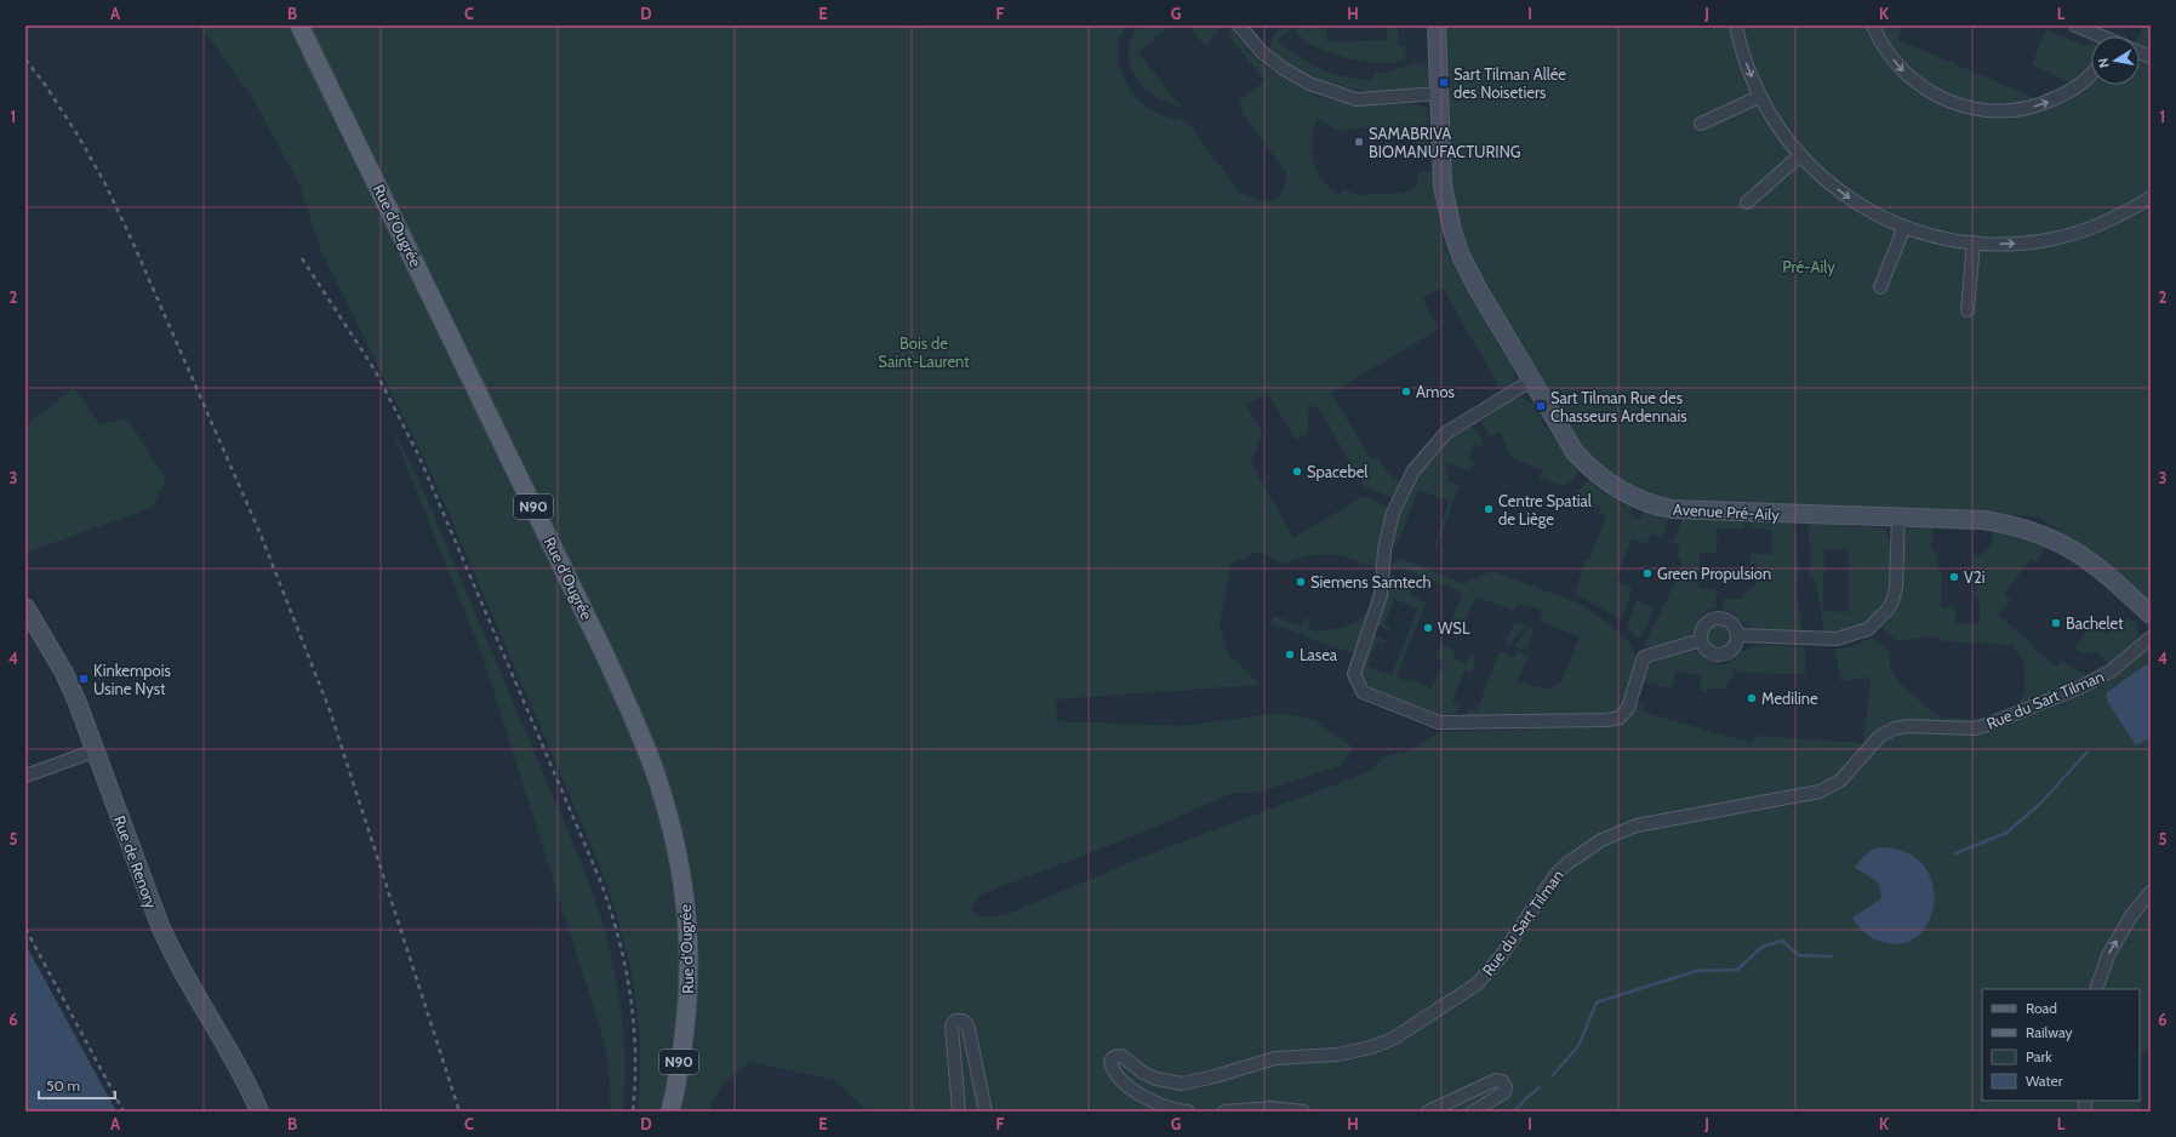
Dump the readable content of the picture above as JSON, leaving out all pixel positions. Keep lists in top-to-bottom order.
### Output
{
  "streets": {
    "main road": ["Rue d'Ougrée", "N90"],
    "street": ["Avenue Pré-Aily", "Rue du Sart Tilman", "Rue de Renory"]
  },
  "parks": ["Pré-Aily", "Bois de Saint-Laurent"],
  "places": {
    "transit": ["Sart Tilman Allée des Noisetiers", "Sart Tilman Rue des Chasseurs Ardennais", "Kinkempois Usine Nyst"],
    "other": [
      "SAMABRIVA BIOMANUFACTURING",
      "Amos",
      "Spacebel",
      "Centre Spatial de Liège",
      "Green Propulsion",
      "V2i",
      "Siemens Samtech",
      "Bachelet",
      "WSL",
      "Lasea",
      "Mediline"
    ]
  },
  "legend": [
    "Road",
    "Railway",
    "Park",
    "Water"
  ],
  "scale_bar": "50 m",
  "north": "left",
  "grid": {
    "columns": [
      "A",
      "B",
      "C",
      "D",
      "E",
      "F",
      "G",
      "H",
      "I",
      "J",
      "K",
      "L"
    ],
    "rows": [
      "1",
      "2",
      "3",
      "4",
      "5",
      "6"
    ]
  }
}
